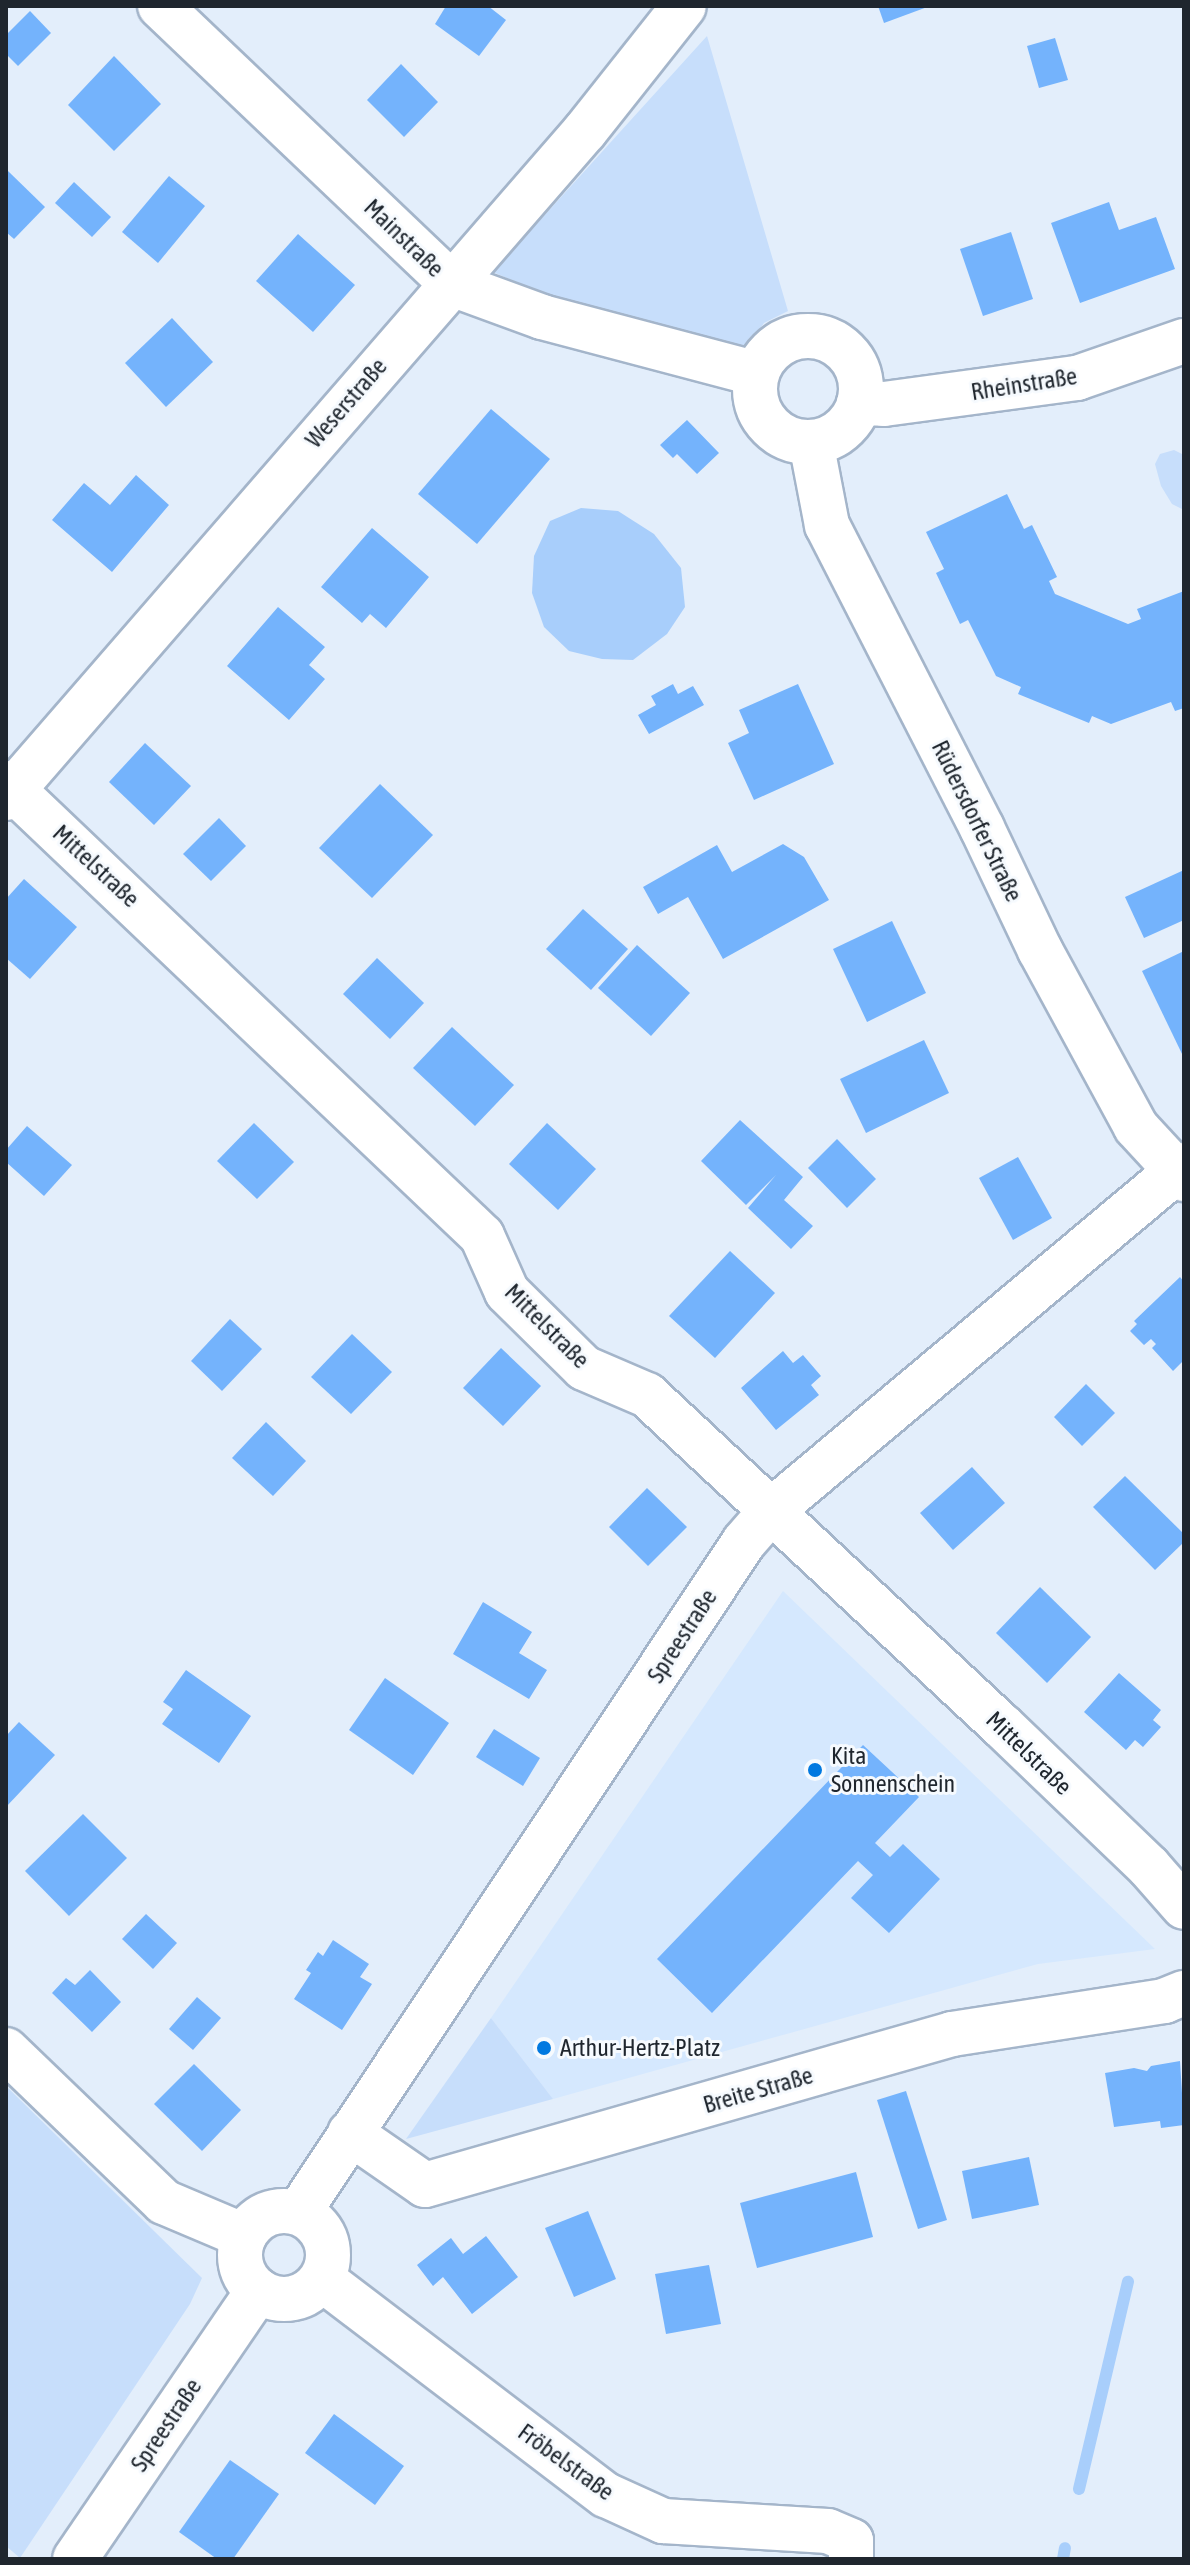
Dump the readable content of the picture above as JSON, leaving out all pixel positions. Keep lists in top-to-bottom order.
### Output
{
  "streets": {
    "street": [
      "Mainstraße",
      "Rheinstraße",
      "Weserstraße",
      "Rüdersdorfer Straße",
      "Mittelstraße",
      "Spreestraße",
      "Breite Straße",
      "Fröbelstraße"
    ]
  },
  "crossings": [
    ["Mainstraße", "Rheinstraße"],
    ["Mainstraße", "Weserstraße"],
    ["Mainstraße", "Rüdersdorfer Straße"],
    ["Rheinstraße", "Rüdersdorfer Straße"],
    ["Weserstraße", "Mittelstraße"],
    ["Rüdersdorfer Straße", "Spreestraße"],
    ["Mittelstraße", "Spreestraße"],
    ["Spreestraße", "Breite Straße"],
    ["Spreestraße", "Fröbelstraße"]
  ],
  "places": ["Kita Sonnenschein", "Arthur-Hertz-Platz"]
}
